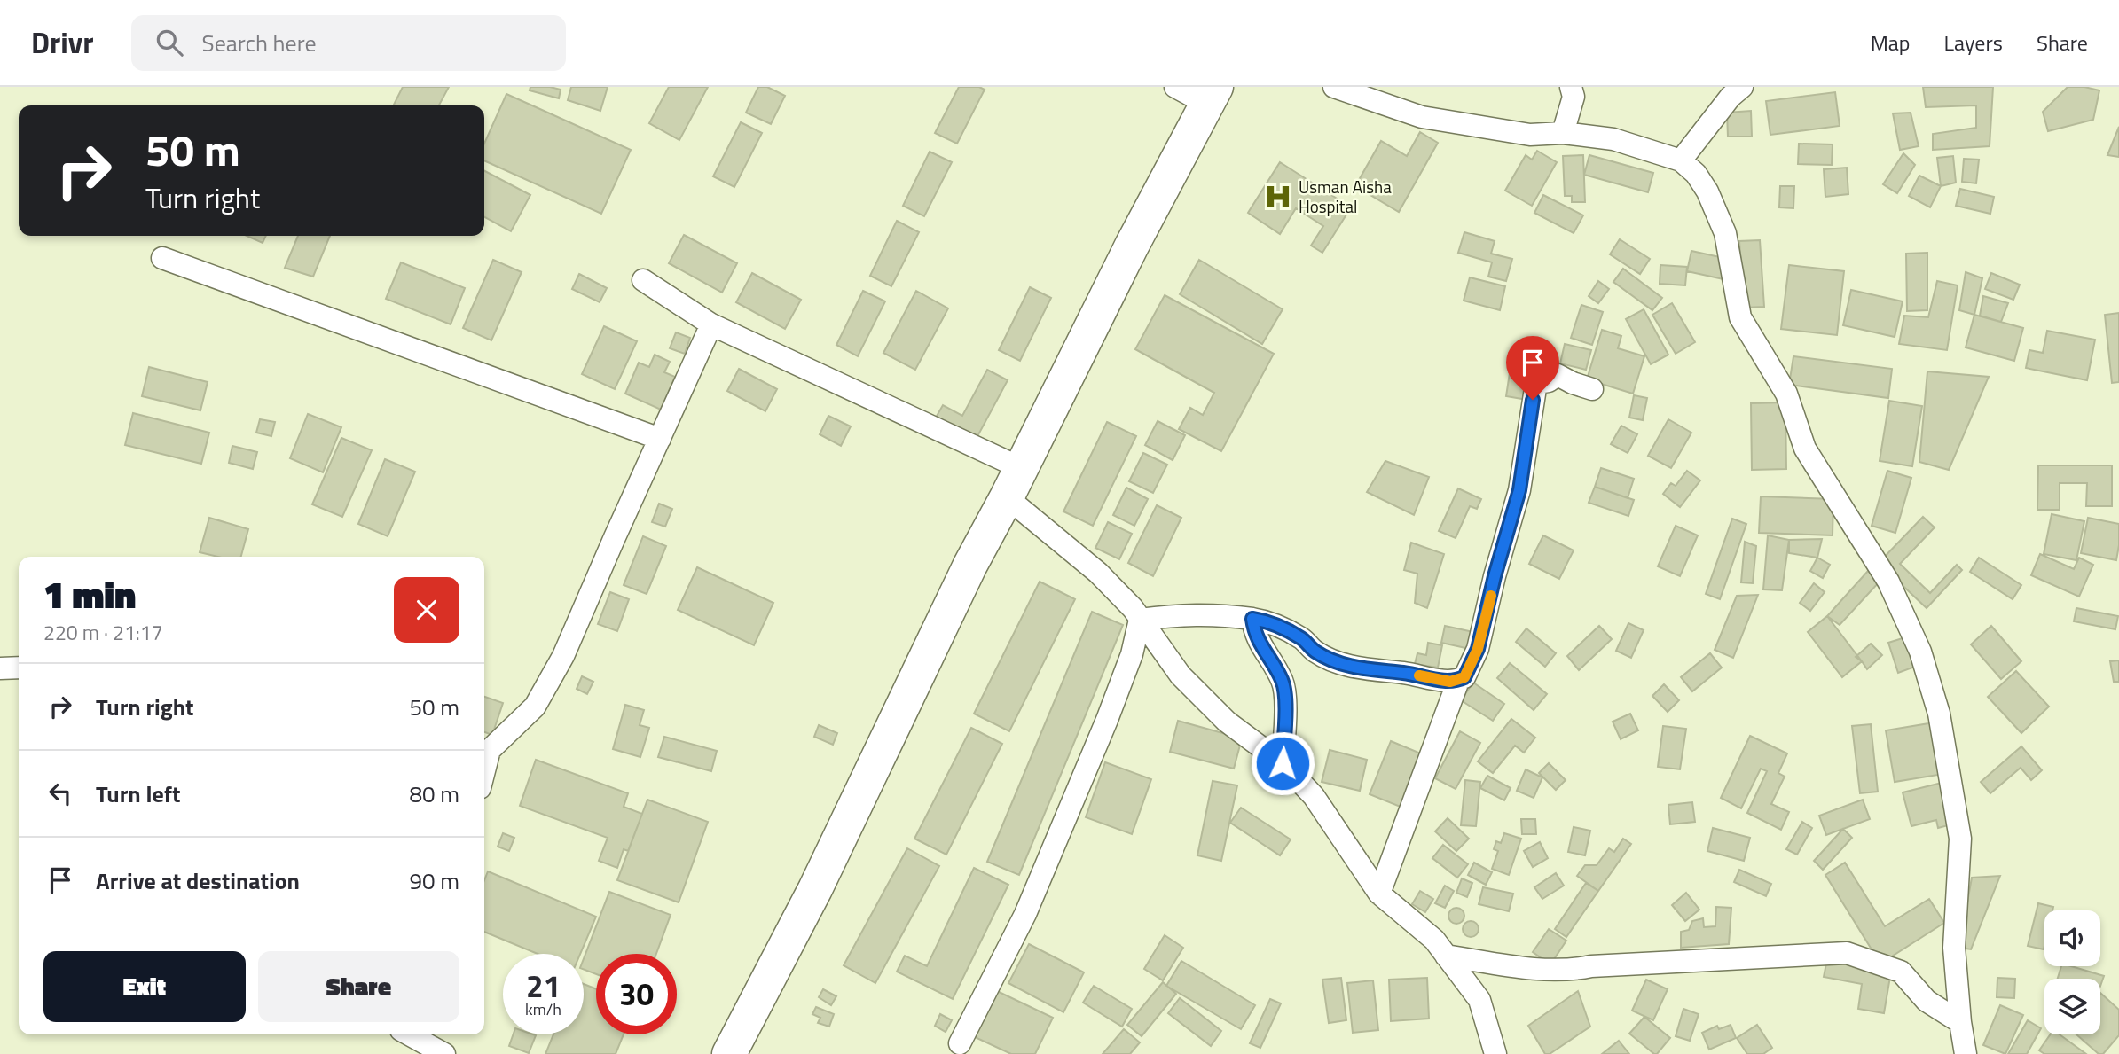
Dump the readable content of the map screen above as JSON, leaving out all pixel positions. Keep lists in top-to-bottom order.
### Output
{
  "places": {
    "hospital": ["Usman Aisha Hospital"]
  },
  "page": {
    "header": "Drivr",
    "search": "Search here",
    "nav": ["Map", "Layers", "Share"],
    "turn": ["50 m", "Turn right"],
    "heading": ["1 min", "220 m · 21:17"],
    "list": [
      {
        "name": "Turn right",
        "value": "50 m"
      },
      {
        "name": "Turn left",
        "value": "80 m"
      },
      {
        "name": "Arrive at destination",
        "value": "90 m"
      }
    ],
    "buttons": ["Exit", "Share"],
    "speed": "21 km/h",
    "limit": "30"
  }
}
